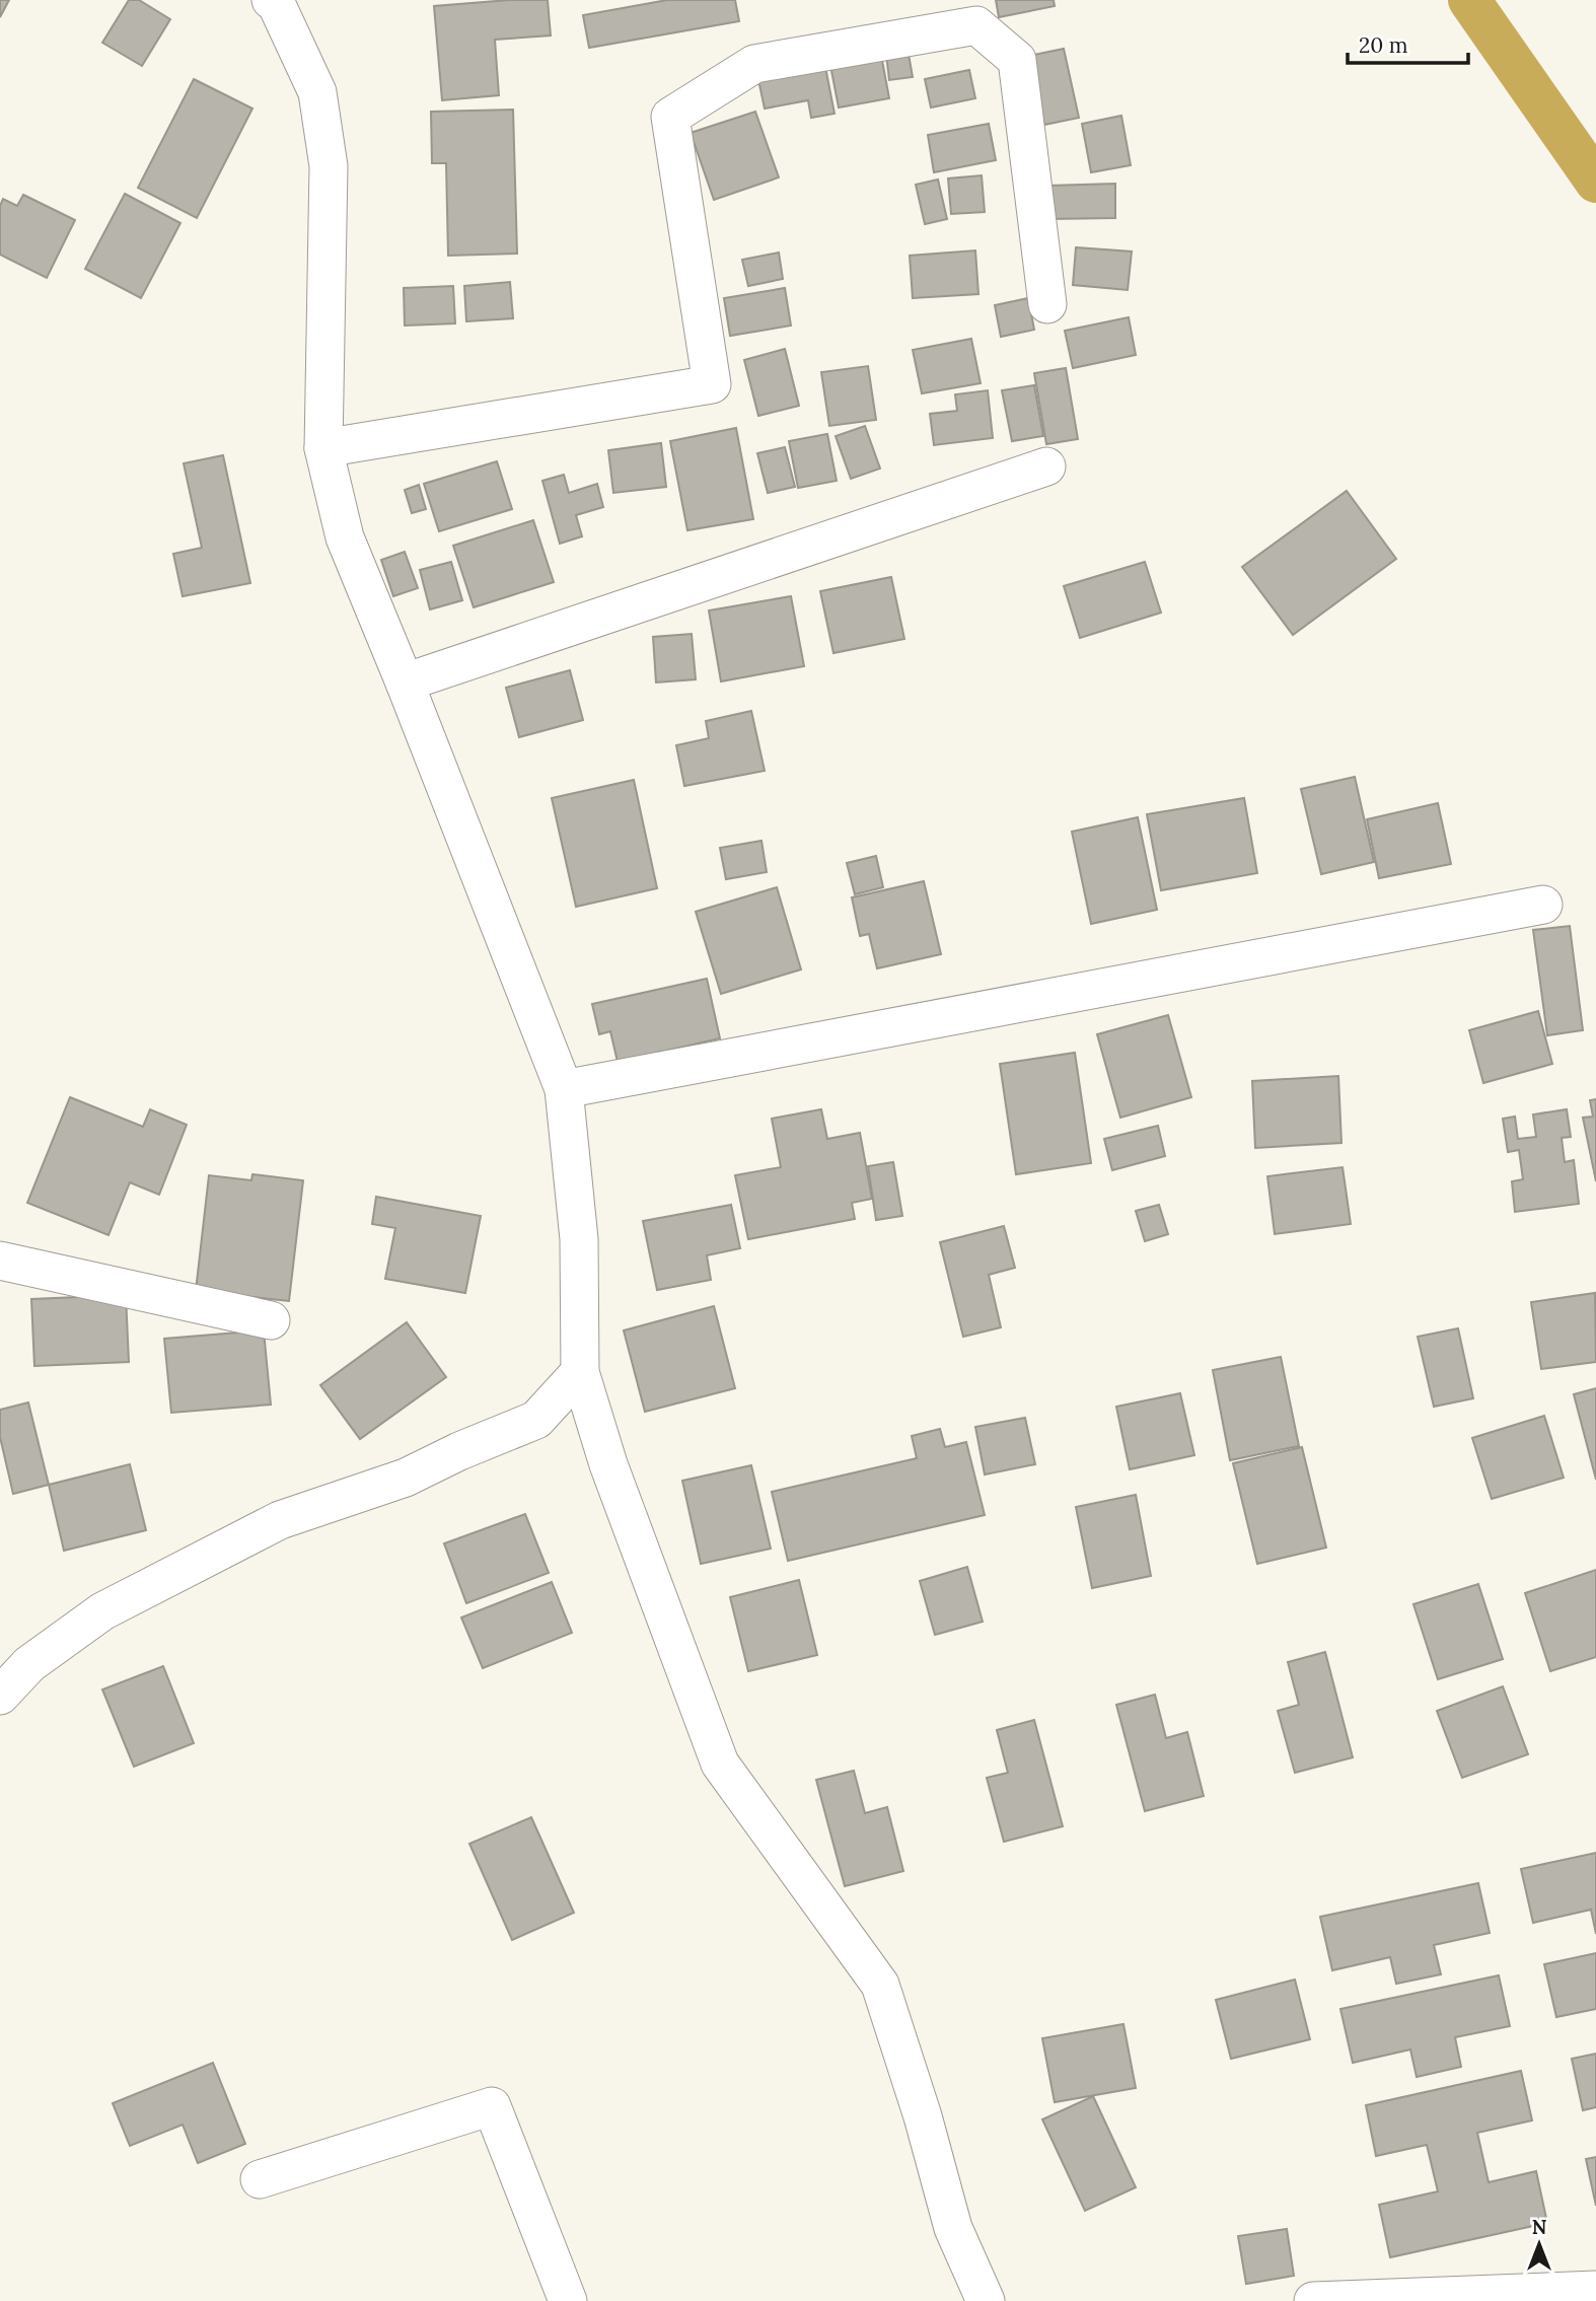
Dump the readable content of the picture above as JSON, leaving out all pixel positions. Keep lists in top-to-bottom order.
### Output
{
  "scale_bar": "20 m",
  "north": "top"
}
